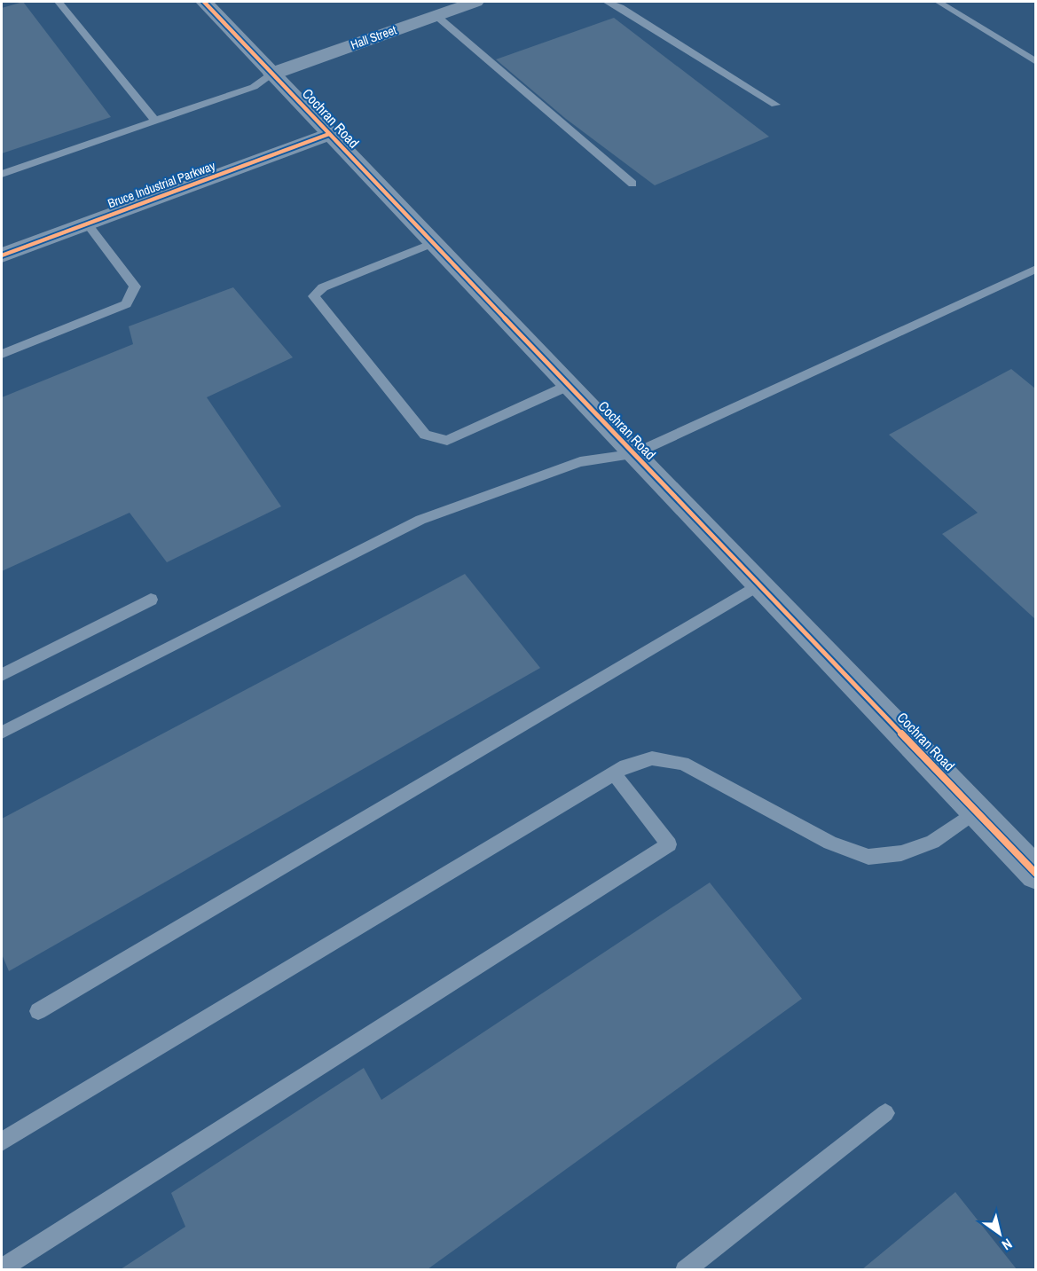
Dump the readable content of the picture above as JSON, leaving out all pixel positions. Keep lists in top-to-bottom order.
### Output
{
  "streets": {
    "street": ["Hall Street", "Cochran Road", "Bruce Industrial Parkway"]
  },
  "crossings": [
    ["Hall Street", "Cochran Road"],
    ["Cochran Road", "Bruce Industrial Parkway"]
  ],
  "north": "bottom right"
}
